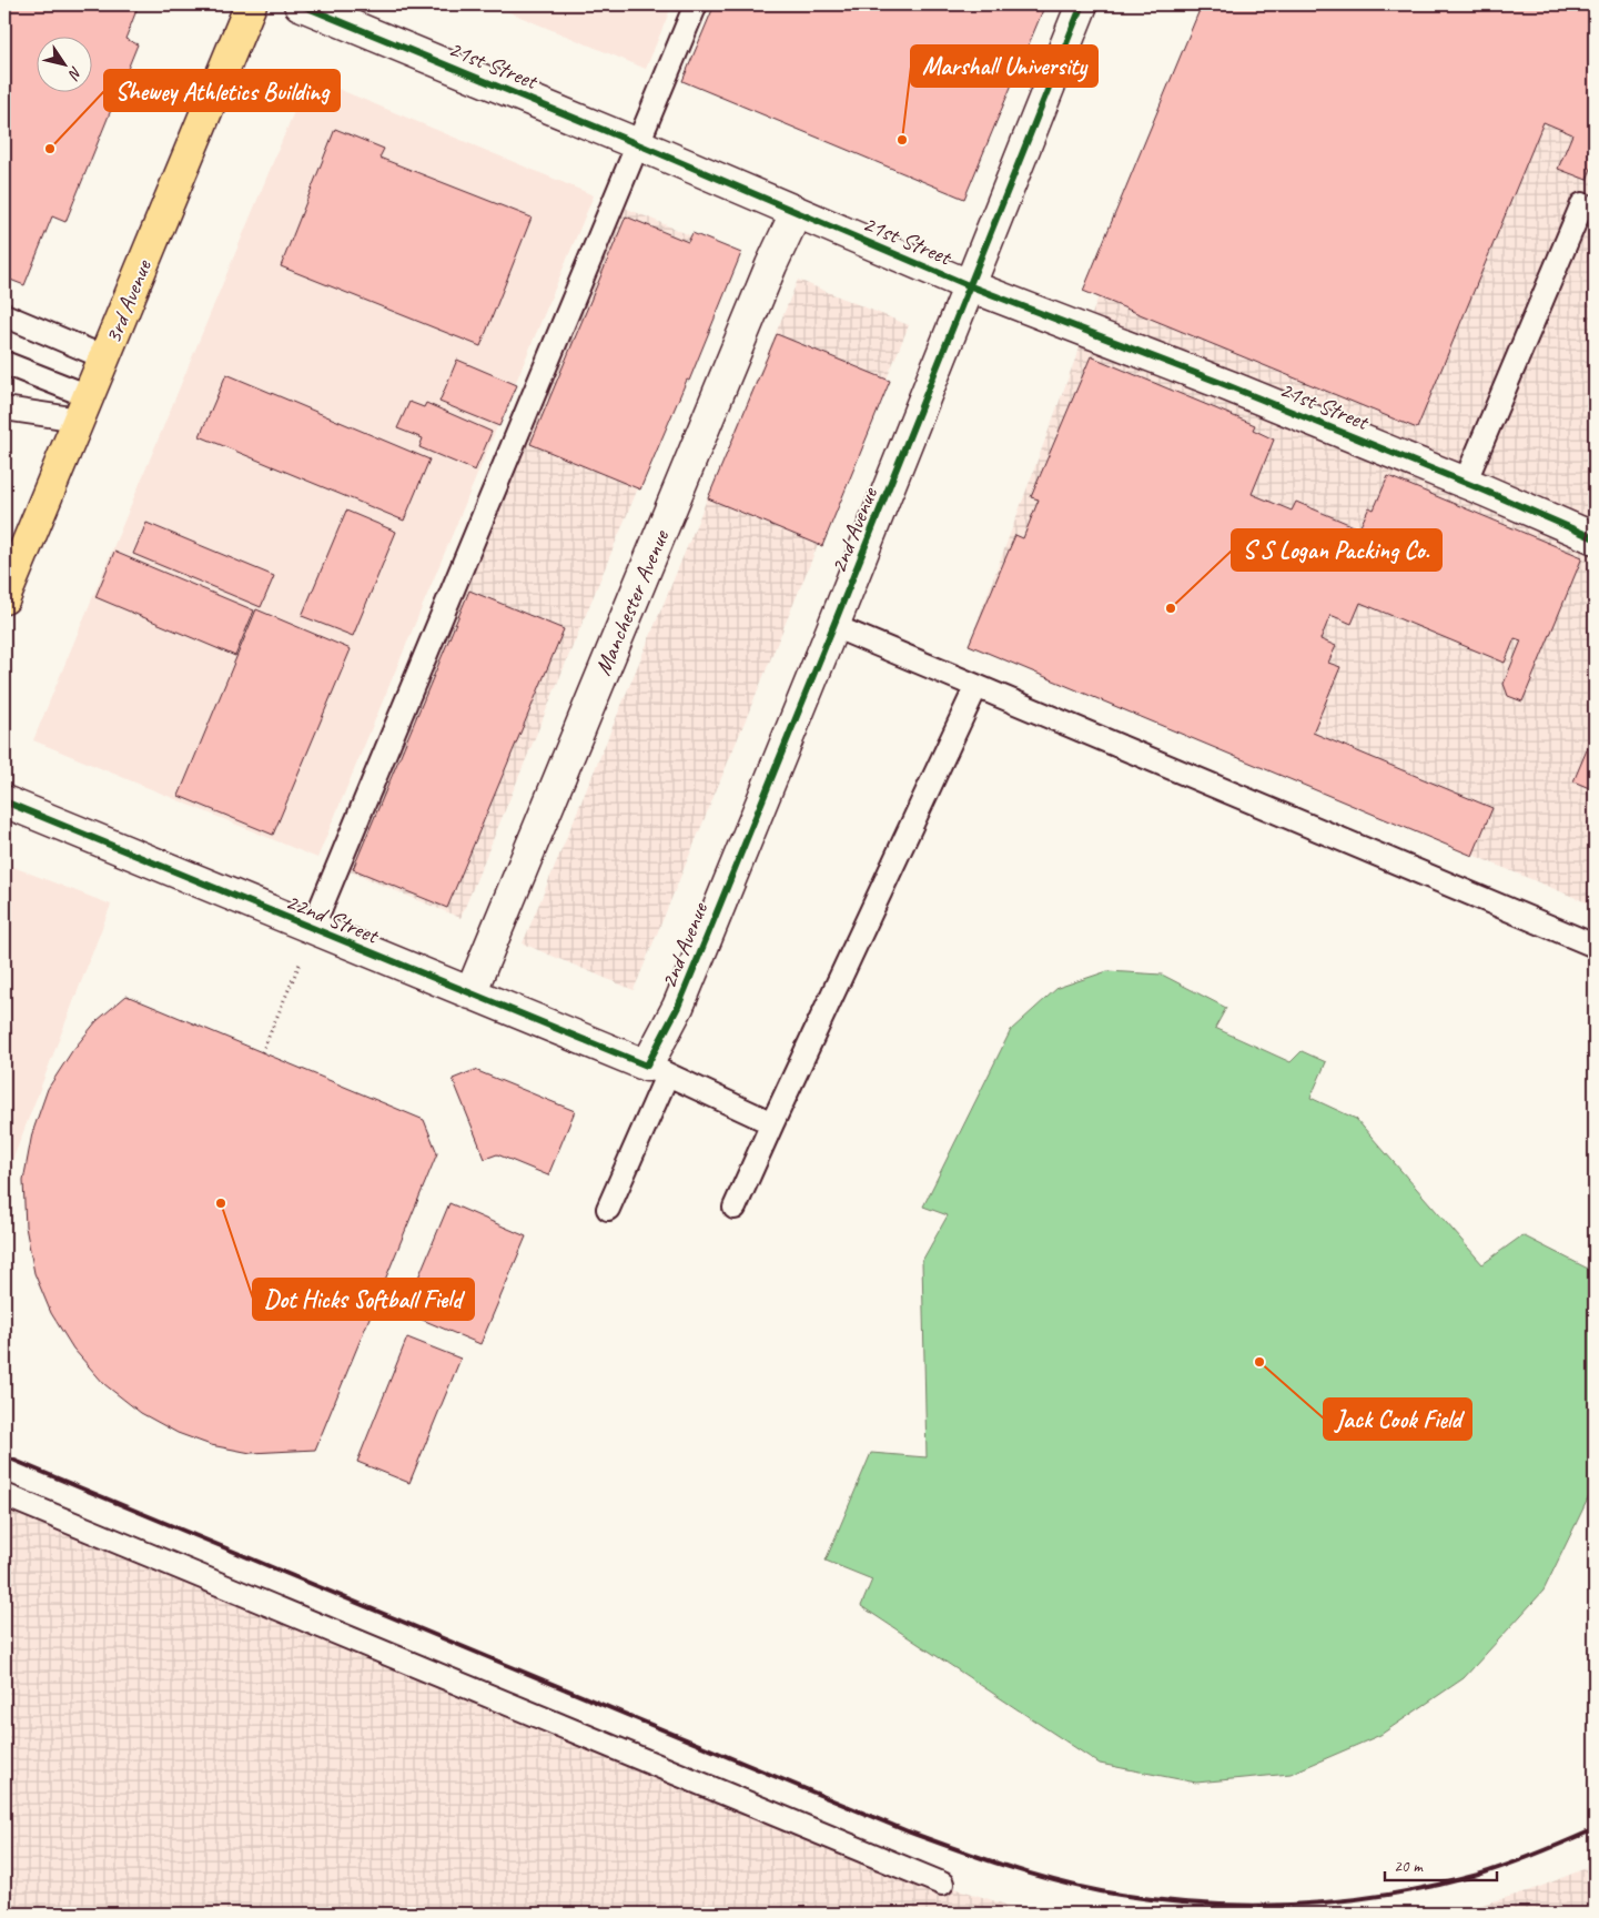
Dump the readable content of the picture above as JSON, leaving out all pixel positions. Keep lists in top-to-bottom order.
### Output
{
  "streets": {
    "main road": ["3rd Avenue"],
    "street": [
      "21st Street",
      "2nd Avenue",
      "Manchester Avenue",
      "22nd Street"
    ]
  },
  "crossings": [
    ["21st Street", "2nd Avenue"],
    ["21st Street", "Manchester Avenue"],
    ["2nd Avenue", "22nd Street"],
    ["Manchester Avenue", "22nd Street"]
  ],
  "places": [
    "Marshall University",
    "Shewey Athletics Building",
    "S S Logan Packing Co.",
    "Dot Hicks Softball Field",
    "Jack Cook Field"
  ],
  "scale_bar": "20 m",
  "north": "bottom right"
}
